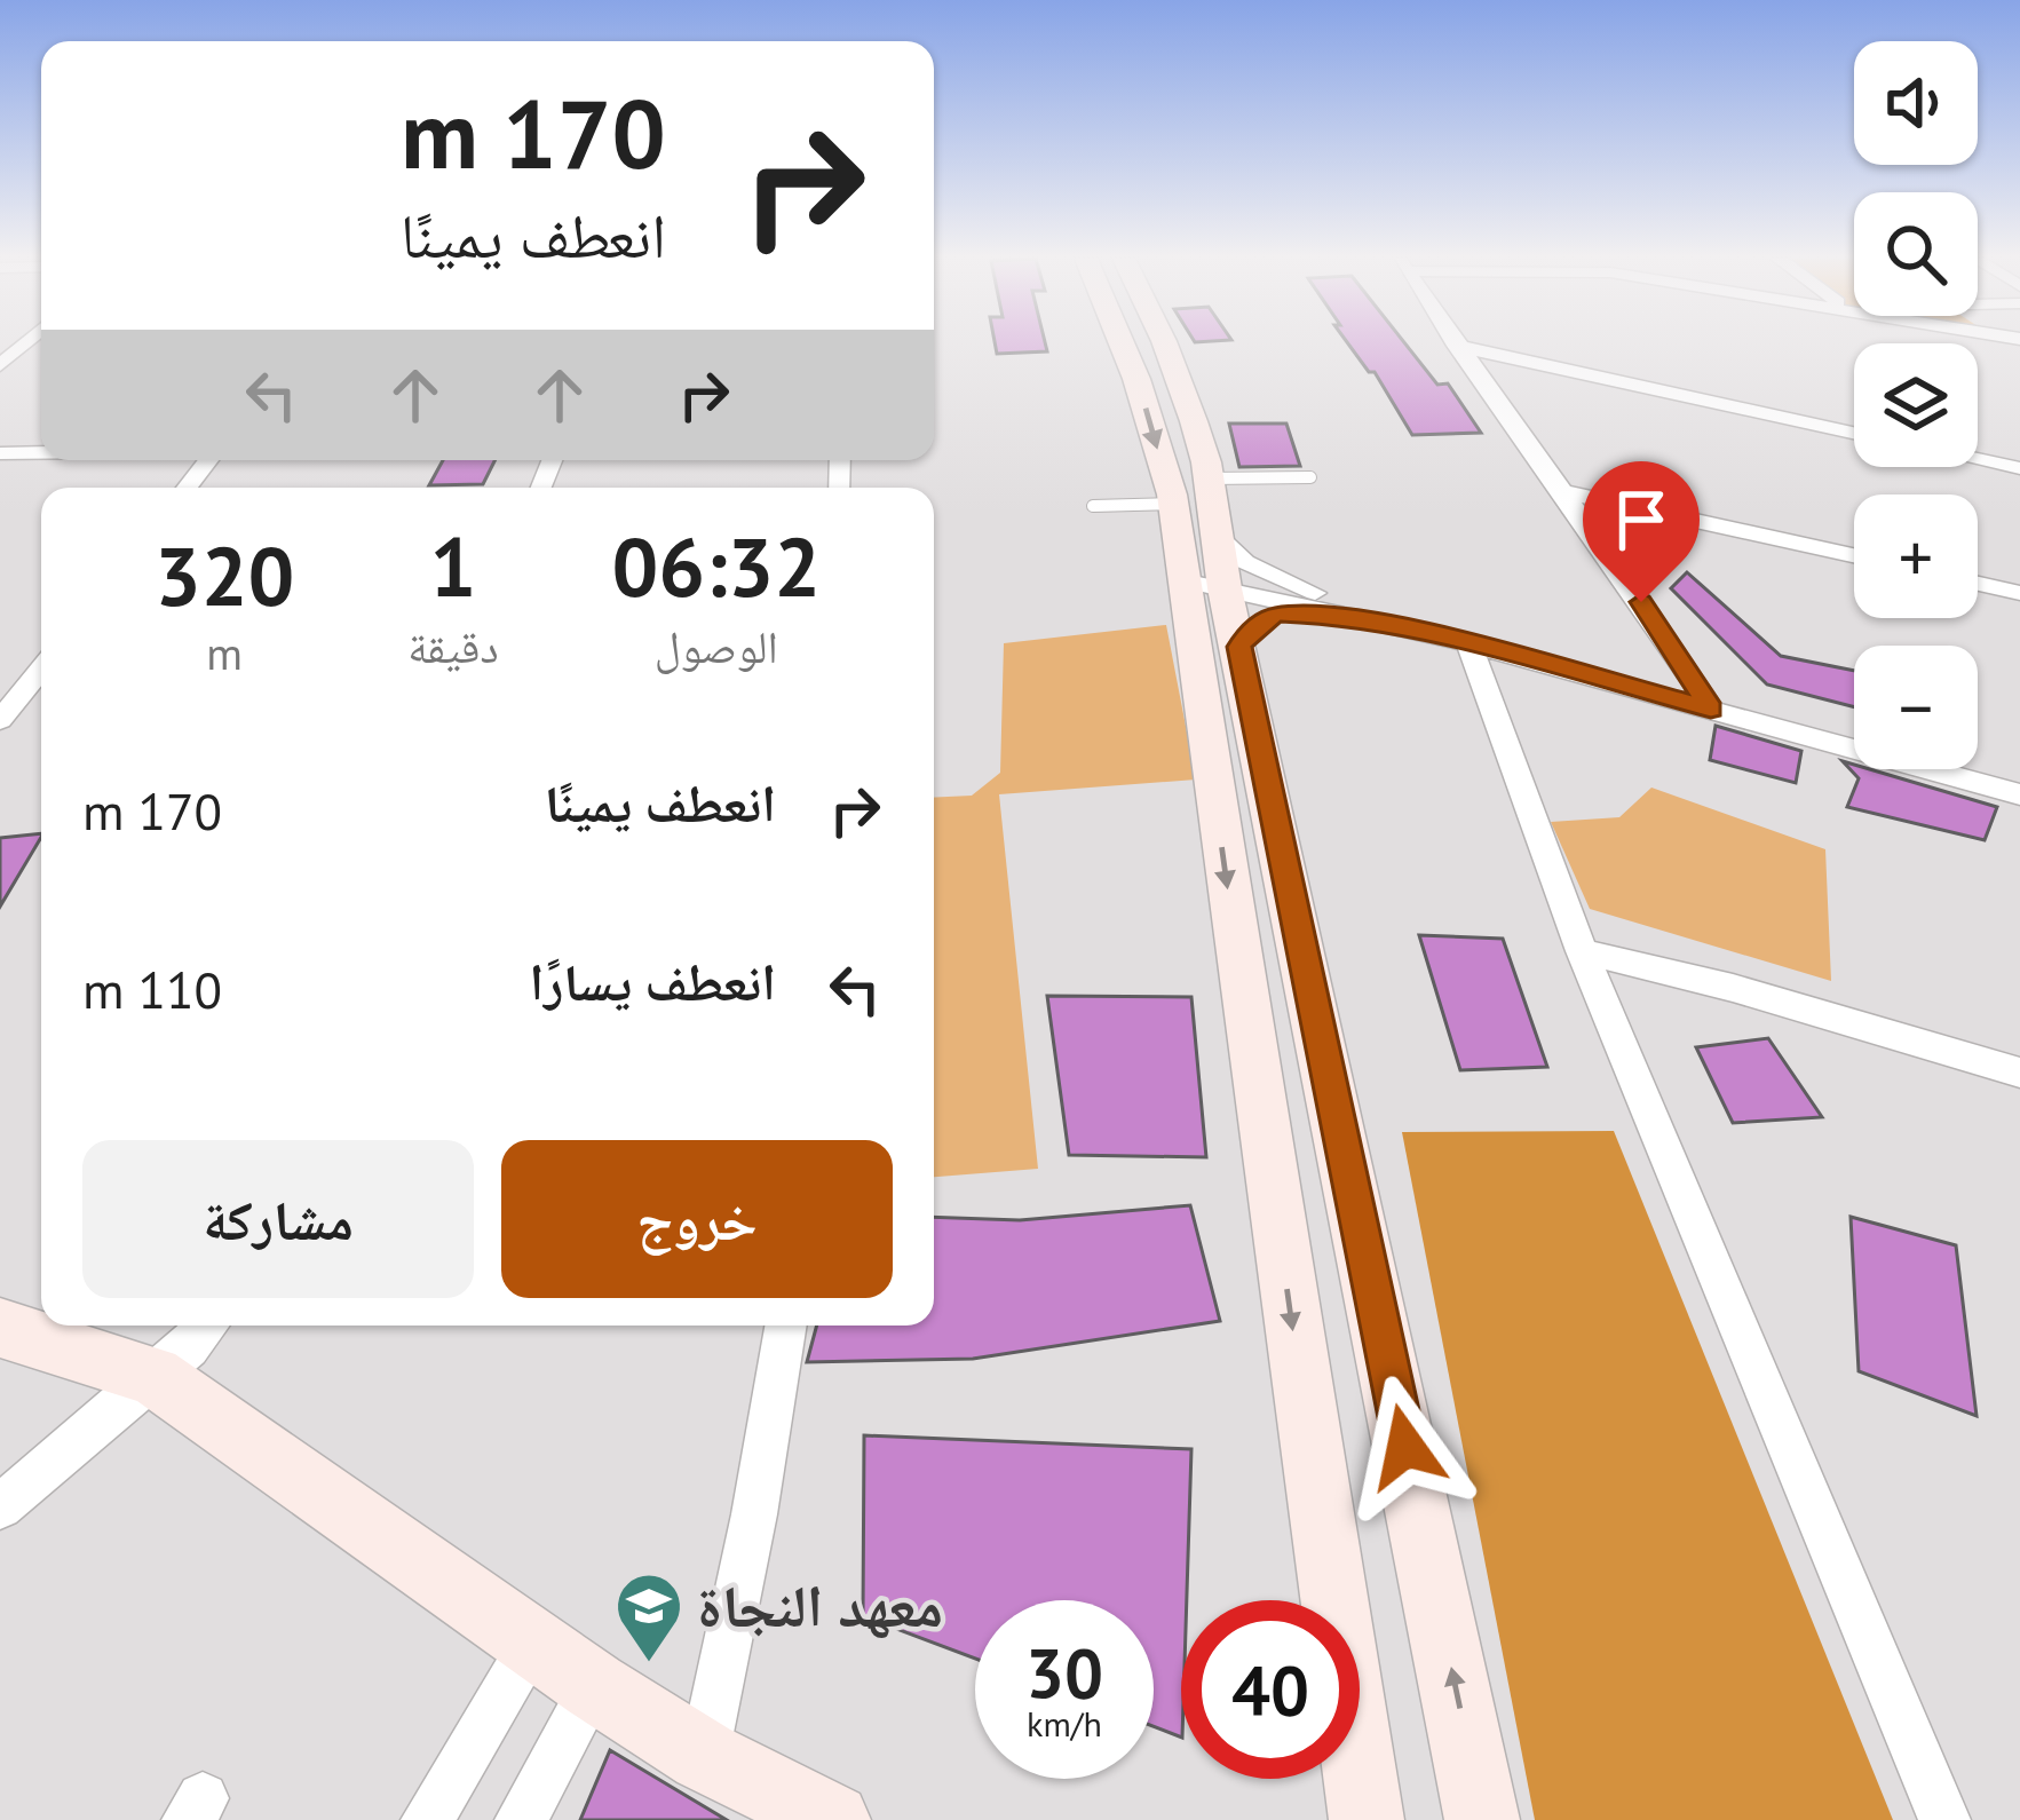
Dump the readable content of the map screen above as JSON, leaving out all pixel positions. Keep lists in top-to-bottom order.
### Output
{
  "places": {
    "school or university": ["معهد النجاة"]
  },
  "page": {
    "map_buttons": ["+", "−"],
    "turn": ["170 m", "انعطف يمينًا"],
    "eta": [
      "06:32",
      "الوصول",
      "1",
      "دقيقة",
      "320",
      "m"
    ],
    "list": [
      {
        "name": "انعطف يمينًا",
        "value": "170 m"
      },
      {
        "name": "انعطف يسارًا",
        "value": "110 m"
      }
    ],
    "buttons": ["خروج", "مشاركة"],
    "speed": "30 km/h",
    "limit": "40"
  }
}
